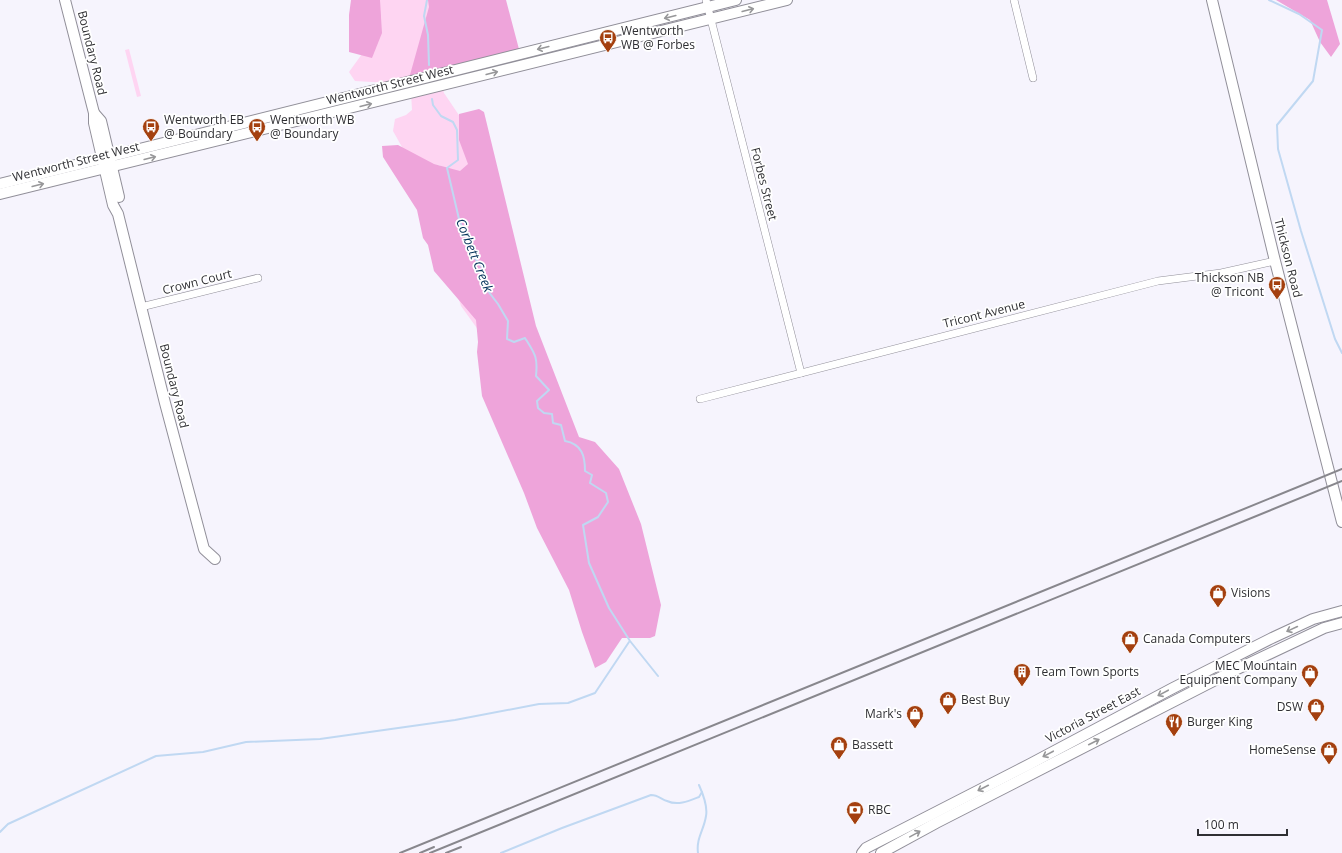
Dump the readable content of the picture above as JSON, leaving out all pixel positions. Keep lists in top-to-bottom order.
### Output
{
  "streets": {
    "main road": [
      "Boundary Road",
      "Wentworth Street West",
      "Thickson Road",
      "Victoria Street East"
    ],
    "street": ["Forbes Street", "Crown Court", "Tricont Avenue"]
  },
  "crossings": [
    ["Boundary Road", "Wentworth Street West"],
    ["Boundary Road", "Crown Court"],
    ["Wentworth Street West", "Forbes Street"],
    ["Forbes Street", "Tricont Avenue"],
    ["Thickson Road", "Tricont Avenue"]
  ],
  "water": ["Corbett Creek"],
  "places": {
    "bus stop": [
      "Wentworth WB @ Forbes",
      "Wentworth EB @ Boundary",
      "Wentworth WB @ Boundary",
      "Thickson NB @ Tricont"
    ],
    "shop": [
      "Visions",
      "Canada Computers",
      "MEC Mountain Equipment Company",
      "Best Buy",
      "DSW",
      "Mark's",
      "Bassett",
      "HomeSense"
    ],
    "building": ["Team Town Sports"],
    "restaurant": ["Burger King"],
    "bank": ["RBC"]
  },
  "scale_bar": "100 m"
}
